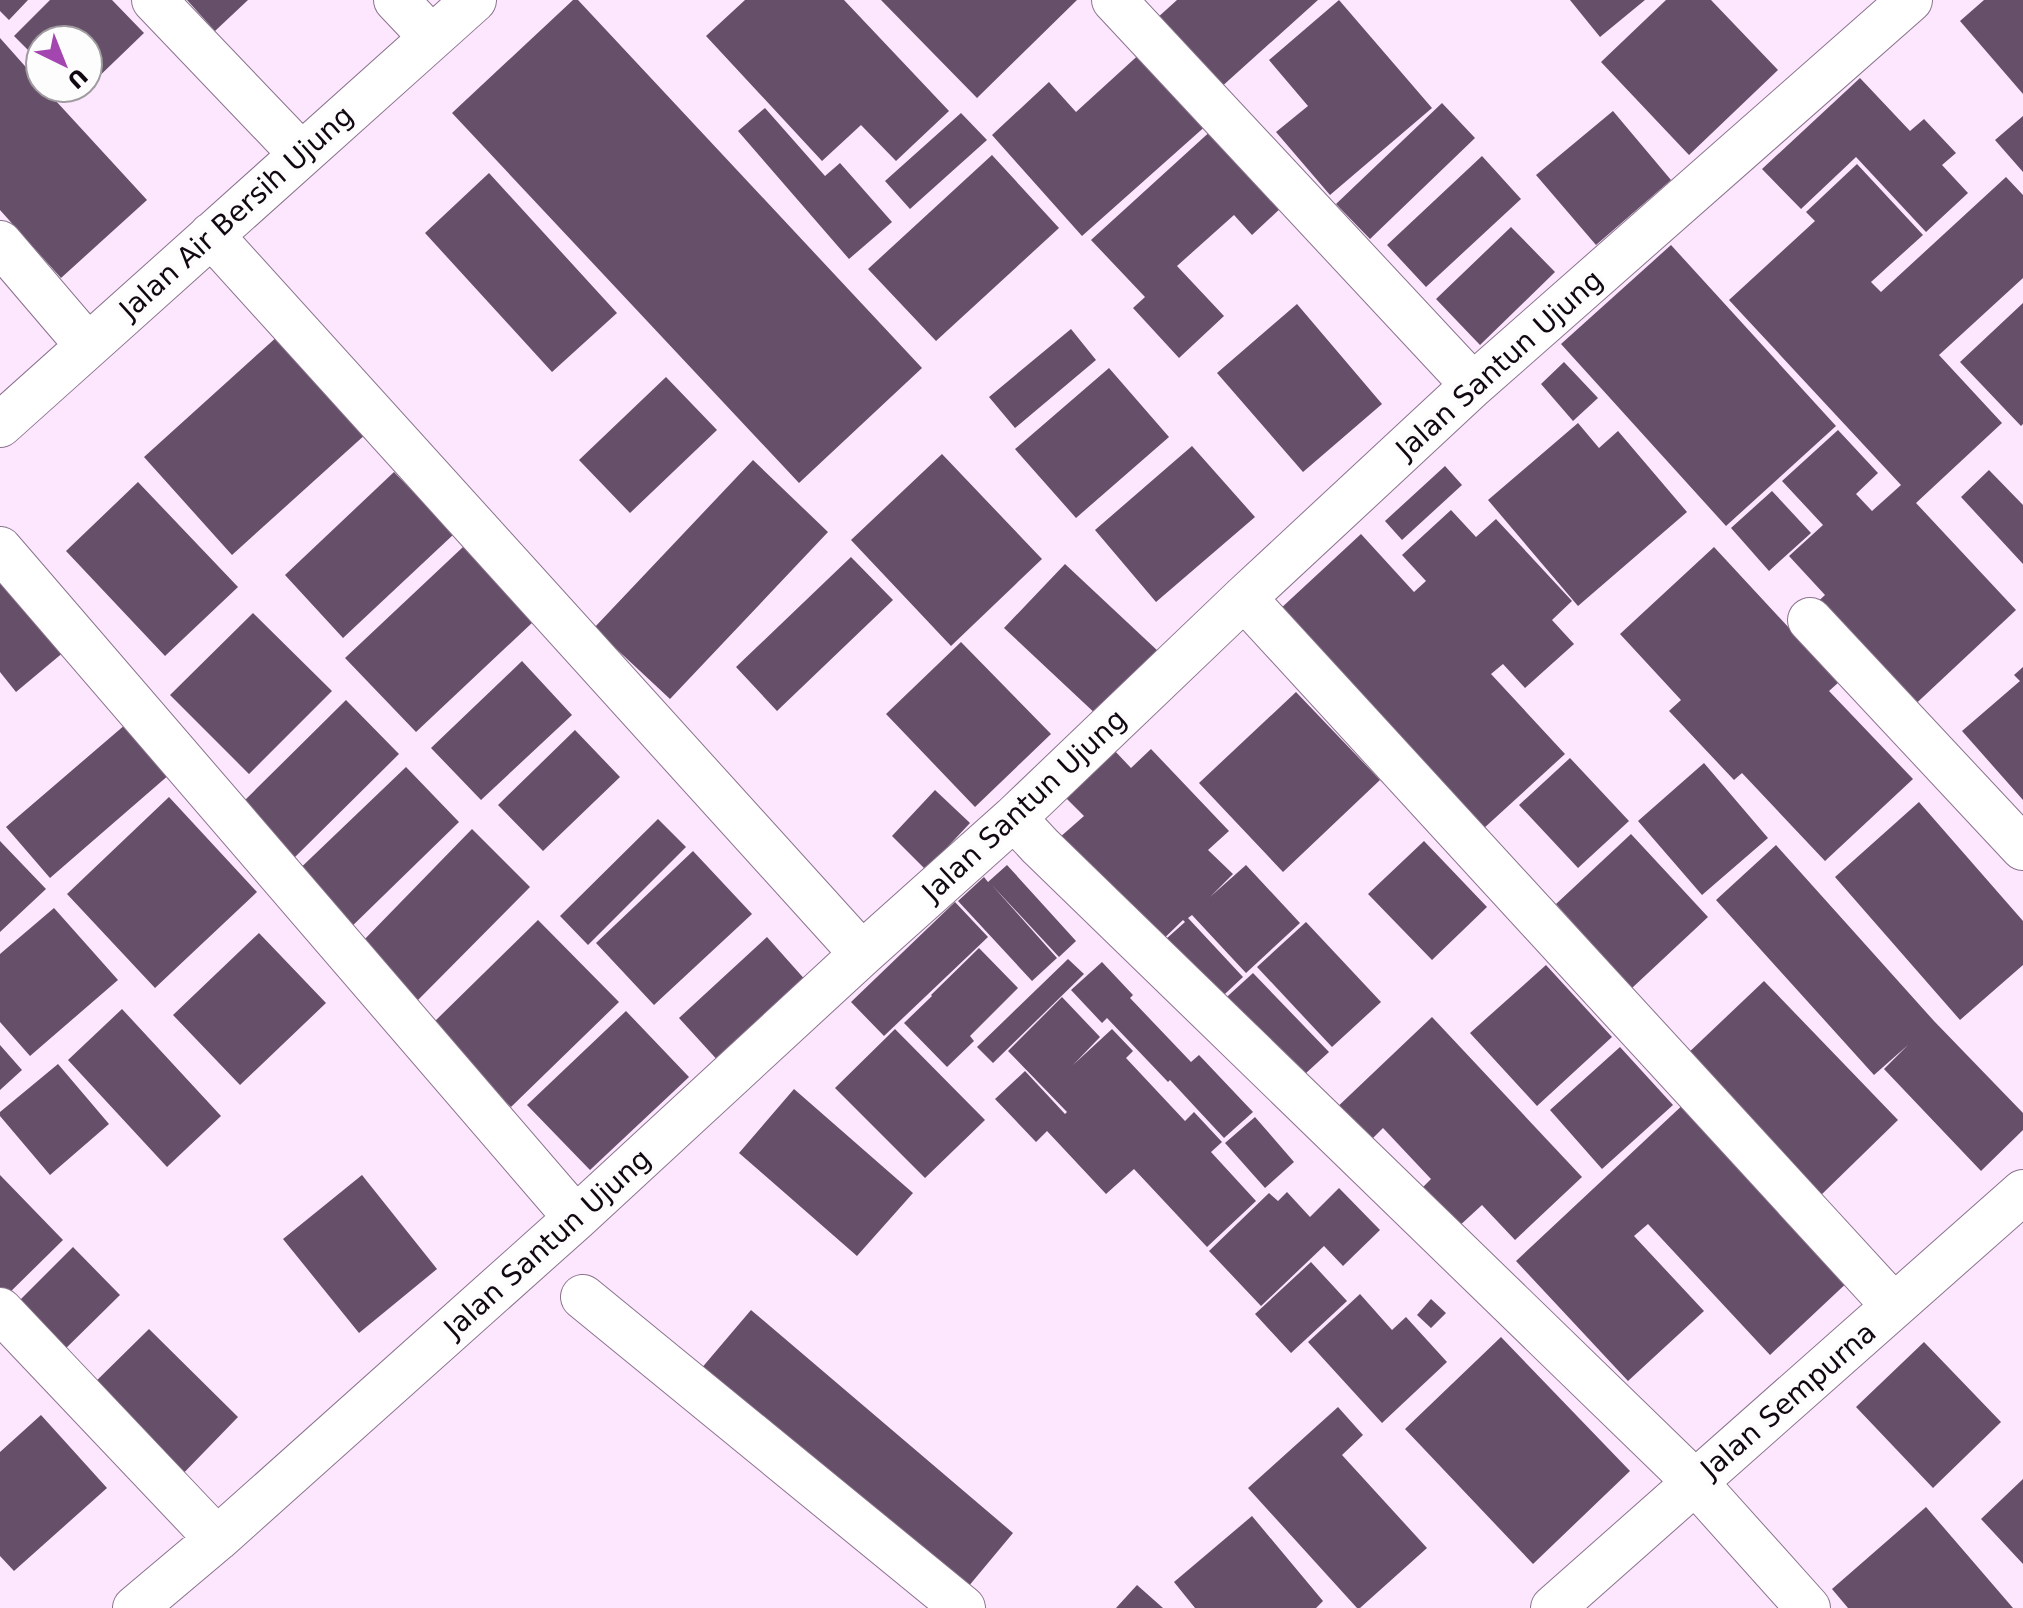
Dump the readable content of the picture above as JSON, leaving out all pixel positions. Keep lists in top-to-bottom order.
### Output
{
  "streets": {
    "street": ["Jalan Air Bersih Ujung", "Jalan Santun Ujung", "Jalan Sempurna"]
  },
  "north": "bottom right"
}
